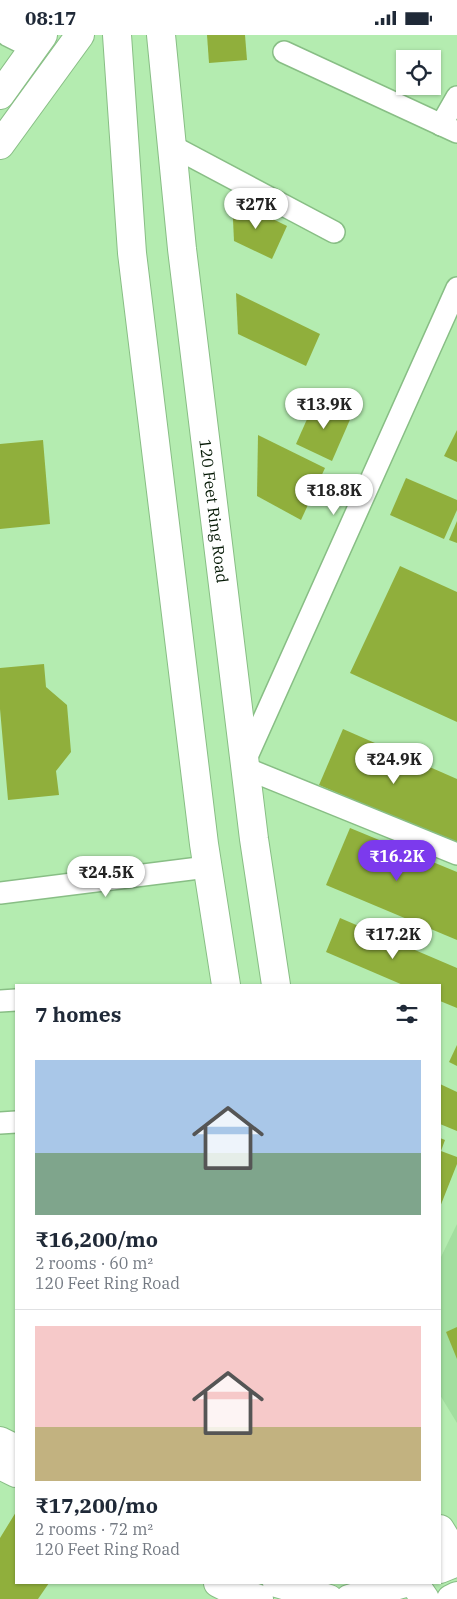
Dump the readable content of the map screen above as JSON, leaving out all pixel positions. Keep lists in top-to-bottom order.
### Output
{
  "streets": {
    "main road": ["120 Feet Ring Road"]
  },
  "page": {
    "status": "08:17",
    "price": [
      "₹27K",
      "₹13.9K",
      "₹18.8K",
      "₹24.9K",
      "₹16.2K",
      "₹24.5K",
      "₹17.2K"
    ],
    "heading": "7 homes",
    "list": [
      {
        "name": "₹16,200/mo",
        "note": "2 rooms · 60 m² · 120 Feet Ring Road"
      },
      {
        "name": "₹17,200/mo",
        "note": "2 rooms · 72 m² · 120 Feet Ring Road"
      }
    ]
  }
}
